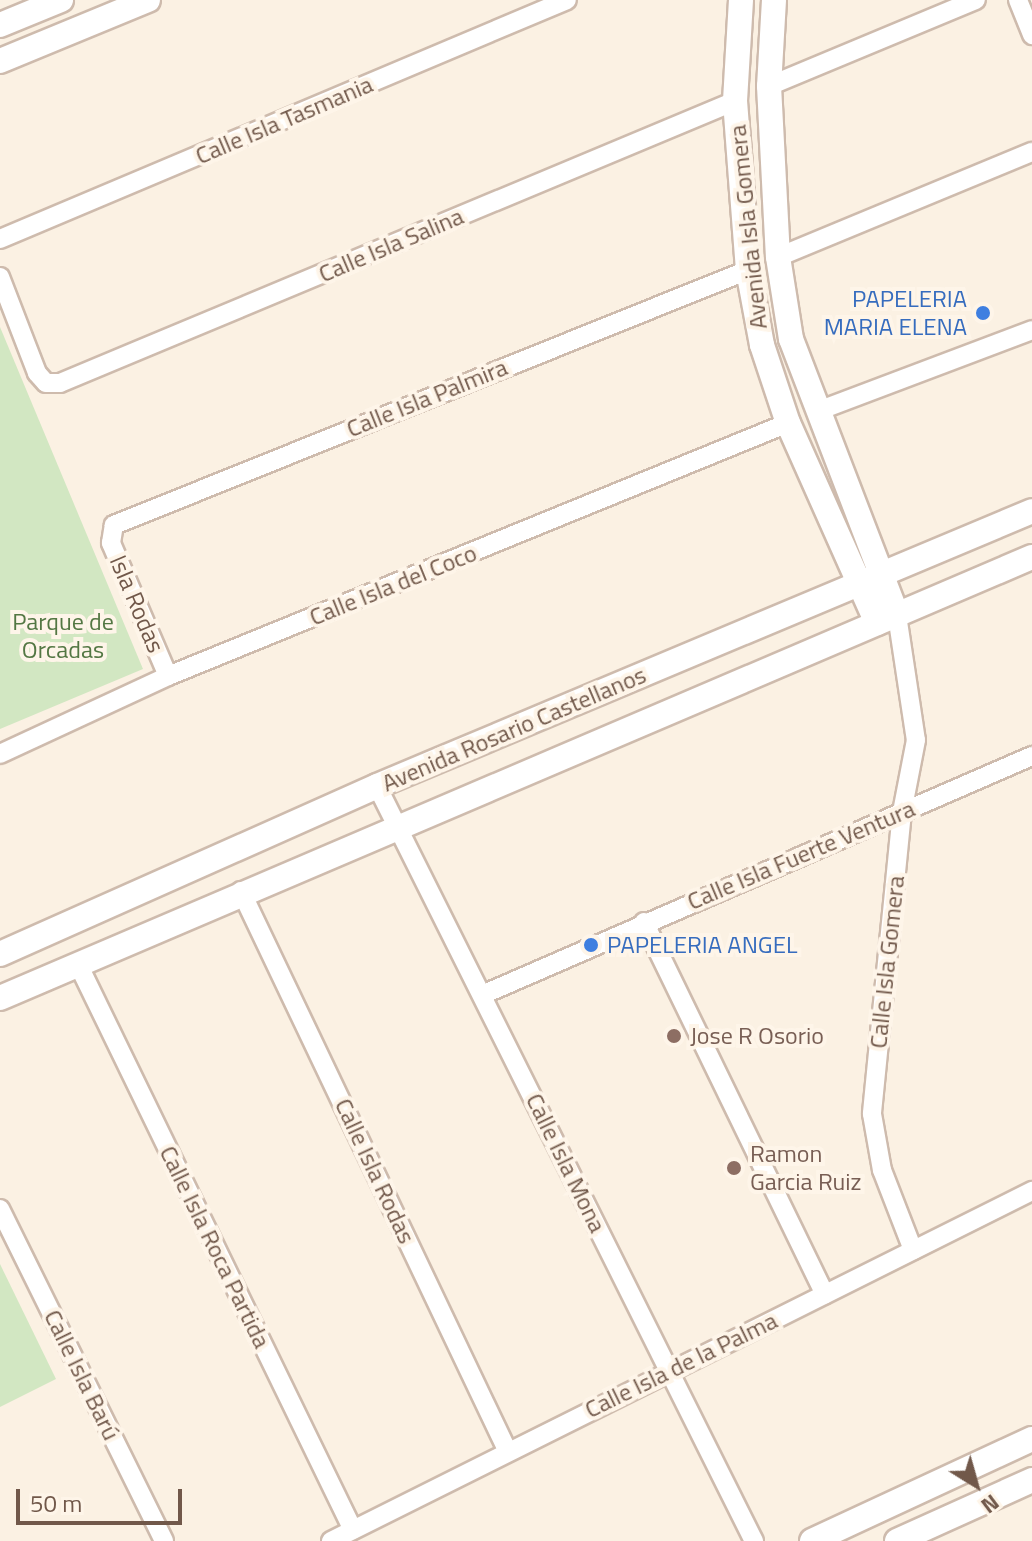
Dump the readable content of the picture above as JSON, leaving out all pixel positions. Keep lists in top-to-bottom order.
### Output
{
  "streets": {
    "street": [
      "Calle Isla Tasmania",
      "Avenida Isla Gomera",
      "Calle Isla Salina",
      "Calle Isla Palmira",
      "Calle Isla del Coco",
      "Isla Rodas",
      "Avenida Rosario Castellanos",
      "Calle Isla Fuerte Ventura",
      "Calle Isla Gomera",
      "Calle Isla Mona",
      "Calle Isla Rodas",
      "Calle Isla Roca Partida",
      "Calle Isla de la Palma",
      "Calle Isla Barú"
    ]
  },
  "crossings": [
    ["Avenida Isla Gomera", "Calle Isla Salina"],
    ["Avenida Isla Gomera", "Calle Isla Palmira"],
    ["Avenida Isla Gomera", "Calle Isla del Coco"],
    ["Avenida Isla Gomera", "Avenida Rosario Castellanos"],
    ["Avenida Isla Gomera", "Calle Isla Gomera"],
    ["Calle Isla Palmira", "Isla Rodas"],
    ["Calle Isla del Coco", "Isla Rodas"],
    ["Avenida Rosario Castellanos", "Calle Isla Gomera"],
    ["Avenida Rosario Castellanos", "Calle Isla Mona"],
    ["Avenida Rosario Castellanos", "Calle Isla Rodas"],
    ["Avenida Rosario Castellanos", "Calle Isla Roca Partida"],
    ["Calle Isla Fuerte Ventura", "Calle Isla Gomera"],
    ["Calle Isla Fuerte Ventura", "Calle Isla Mona"],
    ["Calle Isla Gomera", "Calle Isla de la Palma"],
    ["Calle Isla Mona", "Calle Isla de la Palma"],
    ["Calle Isla Rodas", "Calle Isla de la Palma"],
    ["Calle Isla Roca Partida", "Calle Isla de la Palma"]
  ],
  "parks": ["Parque de Orcadas"],
  "places": [
    "PAPELERIA MARIA ELENA",
    "PAPELERIA ANGEL",
    "Jose R Osorio",
    "Ramon Garcia Ruiz"
  ],
  "scale_bar": "50 m",
  "north": "bottom right"
}
